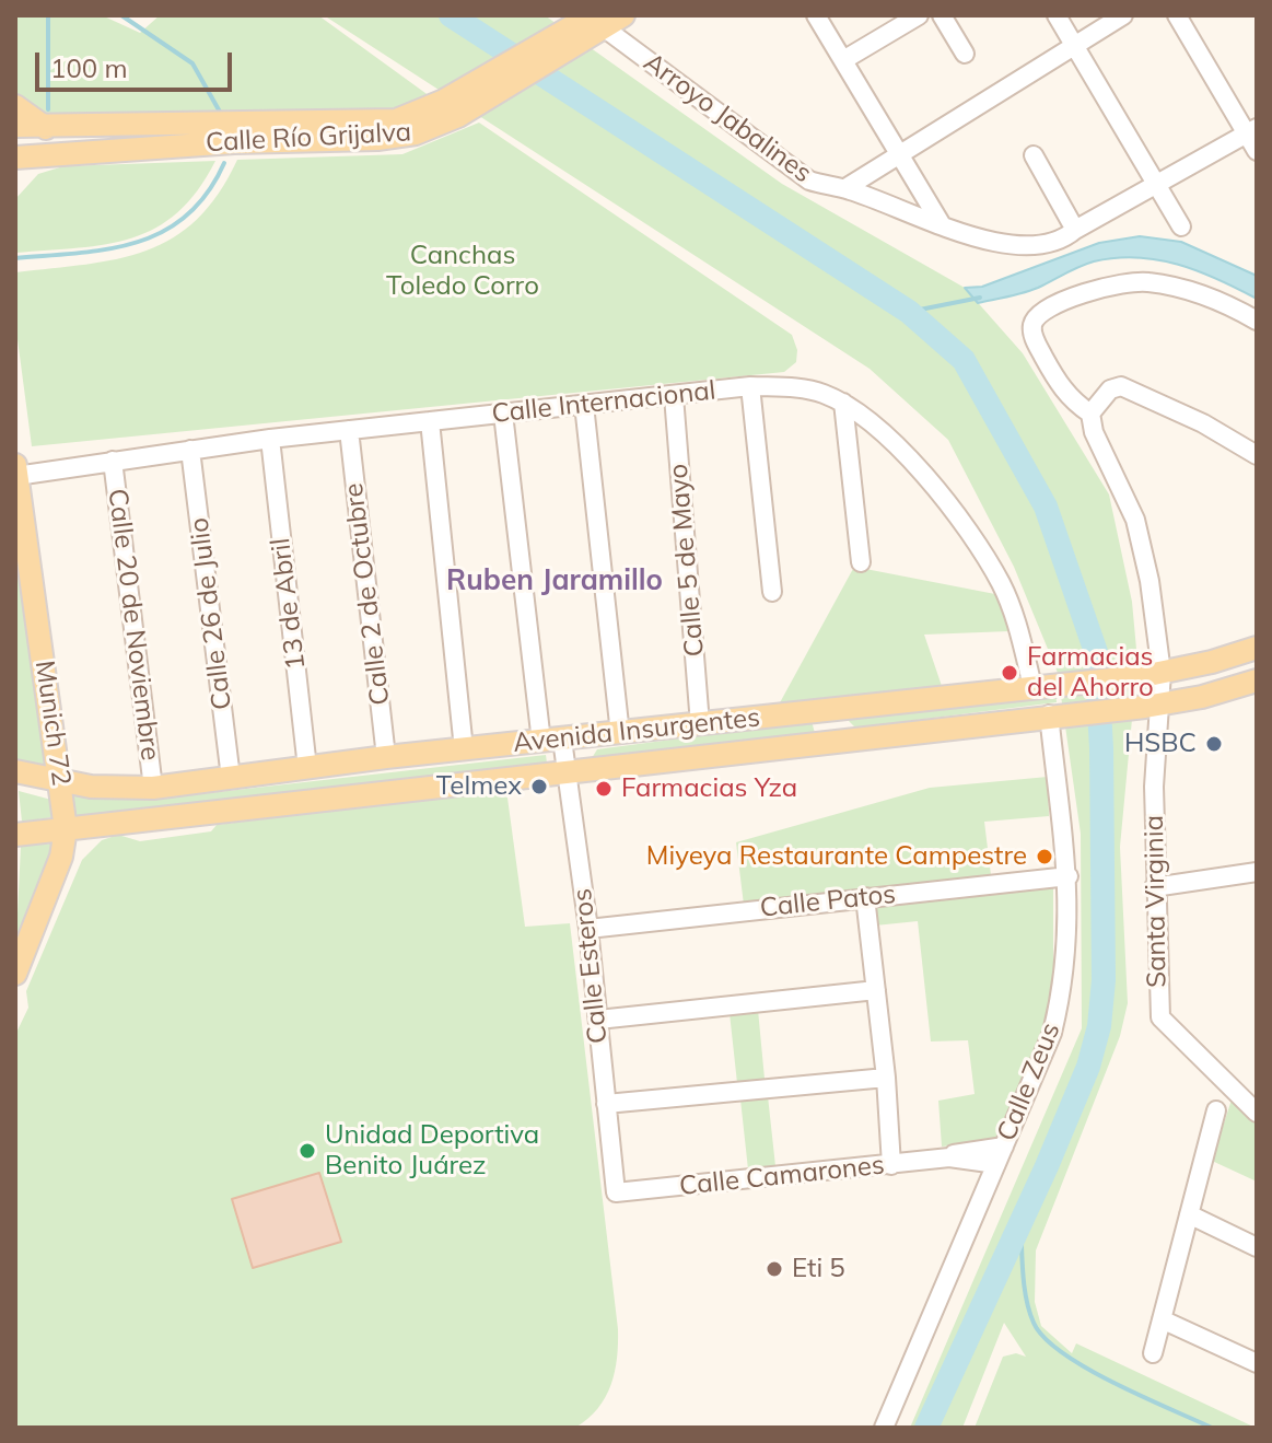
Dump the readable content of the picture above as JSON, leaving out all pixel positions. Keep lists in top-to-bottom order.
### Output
{
  "streets": {
    "main road": ["Calle Río Grijalva", "Munich 72", "Avenida Insurgentes"],
    "street": [
      "Arroyo Jabalines",
      "Calle Internacional",
      "Calle 5 de Mayo",
      "Calle 2 de Octubre",
      "13 de Abril",
      "Calle 26 de Julio",
      "Calle 20 de Noviembre",
      "Calle Patos",
      "Santa Virginia",
      "Calle Esteros",
      "Calle Zeus",
      "Calle Camarones"
    ]
  },
  "crossings": [
    ["Arroyo Jabalines", "Calle Río Grijalva"],
    ["Calle Internacional", "Calle 5 de Mayo"],
    ["Calle Internacional", "Calle 2 de Octubre"],
    ["Calle Internacional", "13 de Abril"],
    ["Calle Internacional", "Calle 26 de Julio"],
    ["Calle Internacional", "Calle 20 de Noviembre"],
    ["Calle Internacional", "Munich 72"],
    ["Calle Internacional", "Avenida Insurgentes"],
    ["Calle Internacional", "Calle Esteros"],
    ["Calle 5 de Mayo", "Avenida Insurgentes"],
    ["Calle 2 de Octubre", "Avenida Insurgentes"],
    ["13 de Abril", "Avenida Insurgentes"],
    ["Calle 26 de Julio", "Avenida Insurgentes"],
    ["Calle 20 de Noviembre", "Avenida Insurgentes"],
    ["Munich 72", "Avenida Insurgentes"],
    ["Avenida Insurgentes", "Santa Virginia"],
    ["Avenida Insurgentes", "Calle Esteros"],
    ["Avenida Insurgentes", "Calle Zeus"],
    ["Calle Patos", "Calle Esteros"],
    ["Calle Patos", "Calle Zeus"],
    ["Calle Esteros", "Calle Camarones"],
    ["Calle Zeus", "Calle Camarones"]
  ],
  "districts": ["Ruben Jaramillo"],
  "parks": ["Canchas Toledo Corro"],
  "places": [
    "Farmacias del Ahorro",
    "HSBC",
    "Telmex",
    "Farmacias Yza",
    "Miyeya Restaurante Campestre",
    "Unidad Deportiva Benito Juárez",
    "Eti 5"
  ],
  "scale_bar": "100 m"
}
